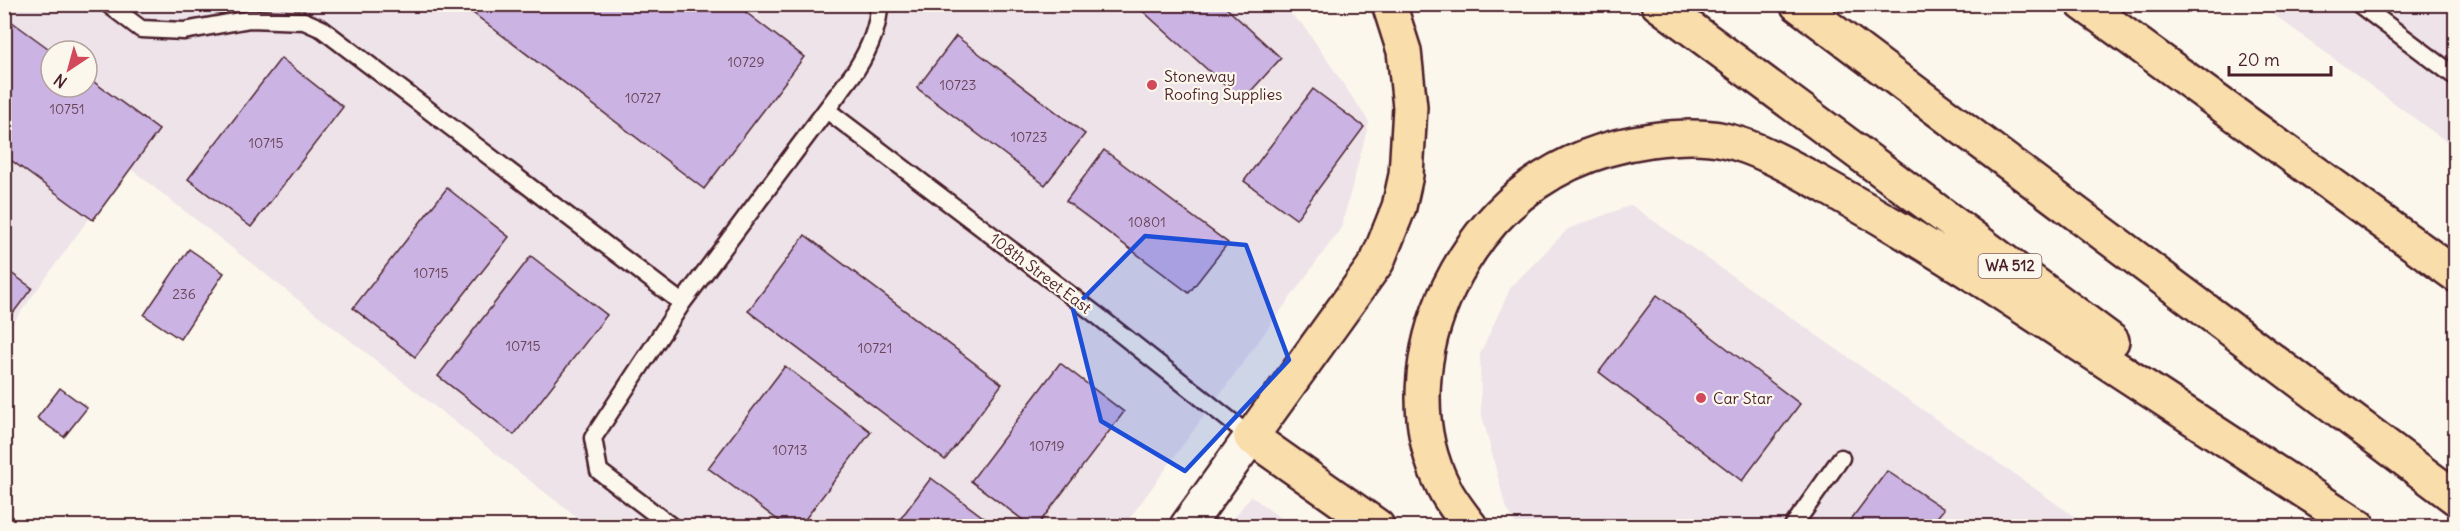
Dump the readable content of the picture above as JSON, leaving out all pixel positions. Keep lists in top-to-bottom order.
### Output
{
  "streets": {
    "main road": ["WA 512"],
    "lane": ["108th Street East"]
  },
  "places": ["Stoneway Roofing Supplies", "Car Star"],
  "house_numbers": [
    "10729",
    "10723",
    "10727",
    "10751",
    "10723",
    "10715",
    "10801",
    "10715",
    "236",
    "10715",
    "10721",
    "10719",
    "10713"
  ],
  "scale_bar": "20 m",
  "north": "bottom left"
}
